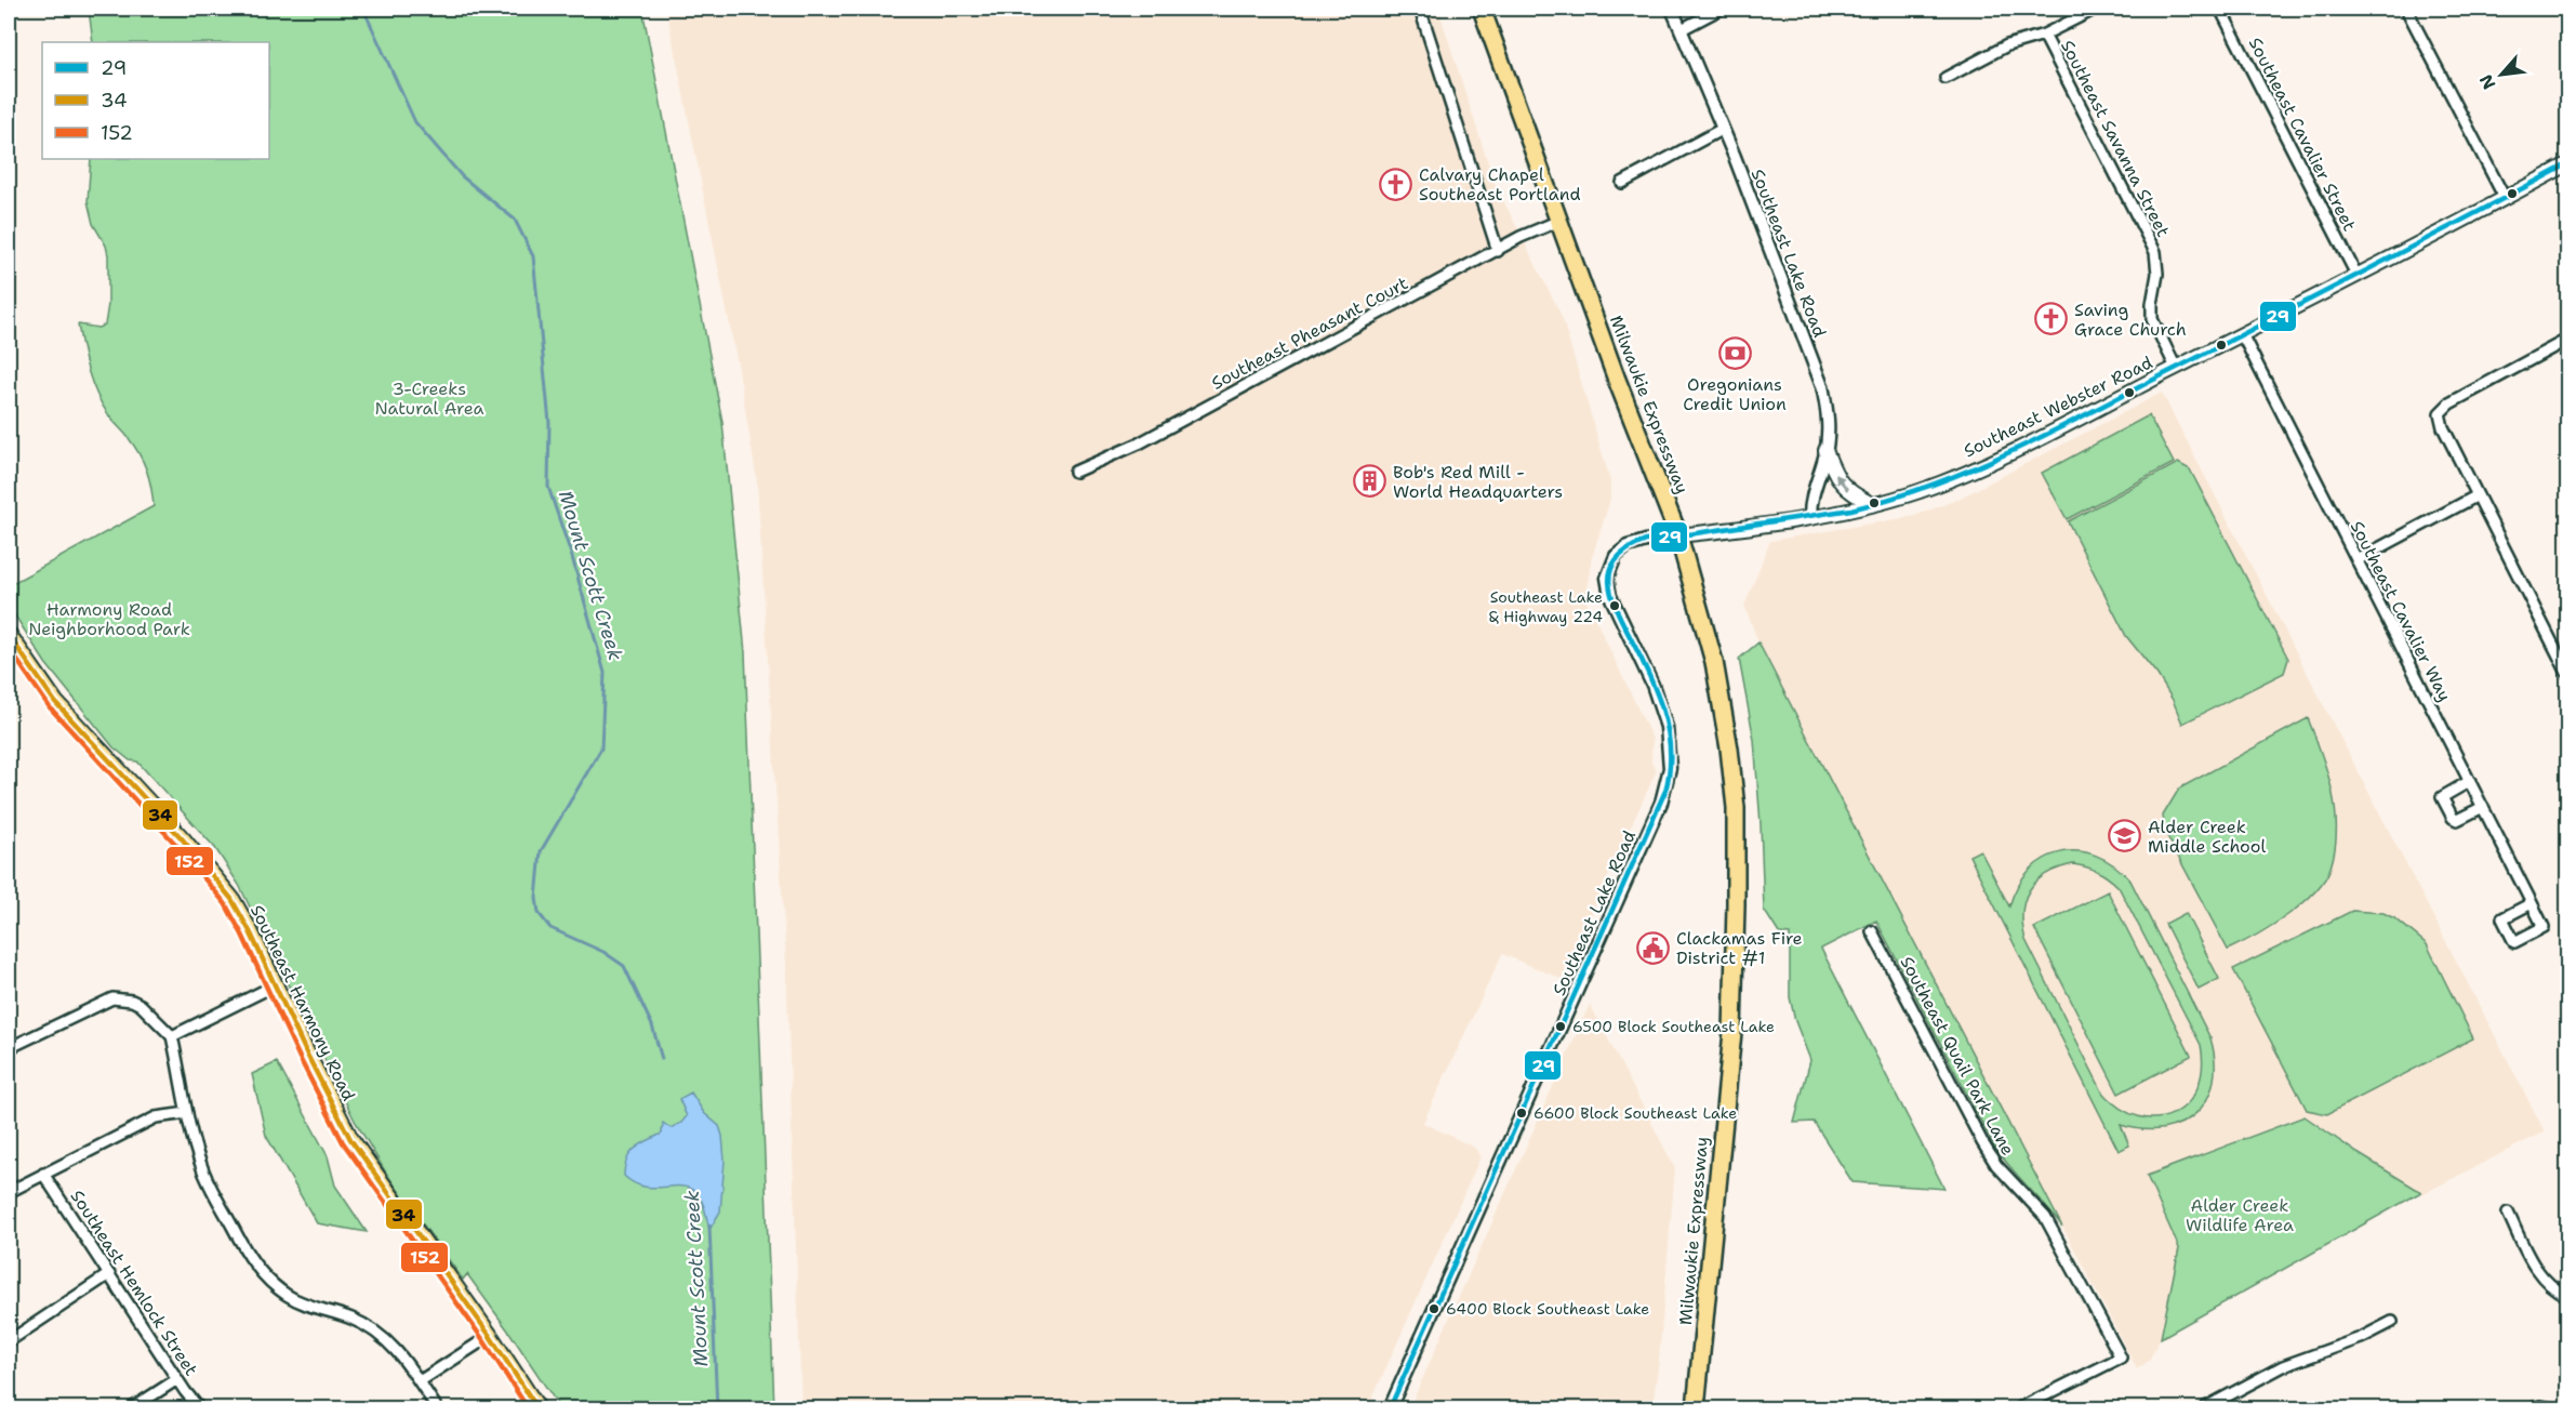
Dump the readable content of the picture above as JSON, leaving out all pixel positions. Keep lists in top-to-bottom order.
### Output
{
  "streets": {
    "highway": ["Milwaukie Expressway"],
    "main road": ["Southeast Webster Road", "Southeast Harmony Road"],
    "street": [
      "Southeast Cavalier Street",
      "Southeast Savanna Street",
      "Southeast Lake Road",
      "Southeast Pheasant Court",
      "Southeast Cavalier Way",
      "Southeast Quail Park Lane",
      "Southeast Hemlock Street"
    ]
  },
  "crossings": [
    ["Southeast Cavalier Street", "Southeast Webster Road"],
    ["Southeast Savanna Street", "Southeast Webster Road"],
    ["Southeast Lake Road", "Milwaukie Expressway"],
    ["Southeast Lake Road", "Southeast Webster Road"],
    ["Southeast Pheasant Court", "Milwaukie Expressway"],
    ["Milwaukie Expressway", "Southeast Webster Road"],
    ["Southeast Webster Road", "Southeast Cavalier Way"]
  ],
  "water": ["Mount Scott Creek"],
  "parks": ["3-Creeks Natural Area", "Harmony Road Neighborhood Park", "Alder Creek Wildlife Area"],
  "places": {
    "church": ["Calvary Chapel Southeast Portland", "Saving Grace Church"],
    "bank": ["Oregonians Credit Union"],
    "building": ["Bob's Red Mill - World Headquarters"],
    "other": [
      "Southeast Lake & Highway 224",
      "6500 Block Southeast Lake",
      "6600 Block Southeast Lake",
      "6400 Block Southeast Lake"
    ],
    "school or university": ["Alder Creek Middle School"],
    "public building": ["Clackamas Fire District #1"]
  },
  "lines": ["transit line 29", "transit line 34", "transit line 152"],
  "legend": ["29", "34", "152"],
  "north": "bottom left"
}
